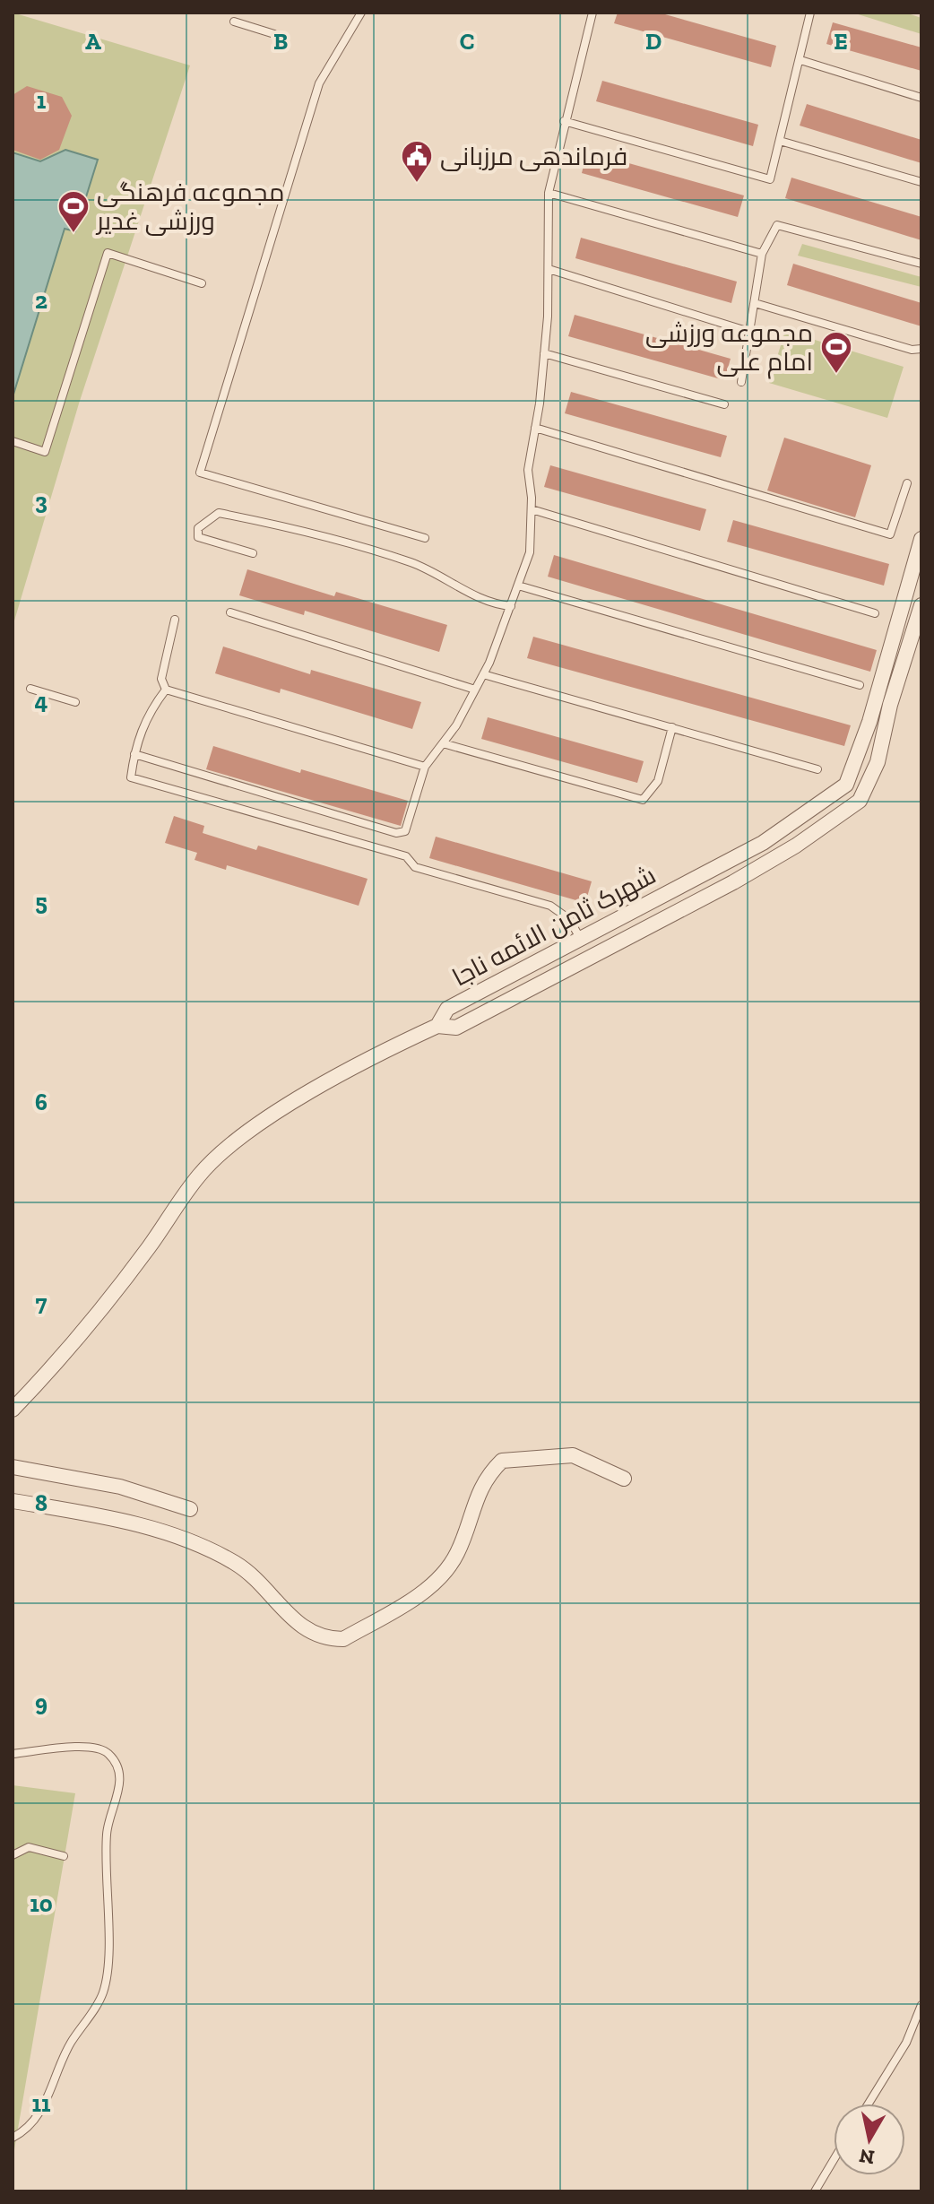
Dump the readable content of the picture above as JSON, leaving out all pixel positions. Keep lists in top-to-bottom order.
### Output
{
  "streets": {
    "street": ["شهرک ثامن الائمه ناجا"]
  },
  "places": {
    "public building": ["فرماندهی مرزبانی"],
    "sports": ["مجموعه فرهنگی ورزشی غدیر", "مجموعه ورزشی امام علی"]
  },
  "north": "bottom",
  "grid": {
    "columns": [
      "A",
      "B",
      "C",
      "D",
      "E"
    ],
    "rows": [
      "1",
      "2",
      "3",
      "4",
      "5",
      "6",
      "7",
      "8",
      "9",
      "10",
      "11"
    ]
  }
}
